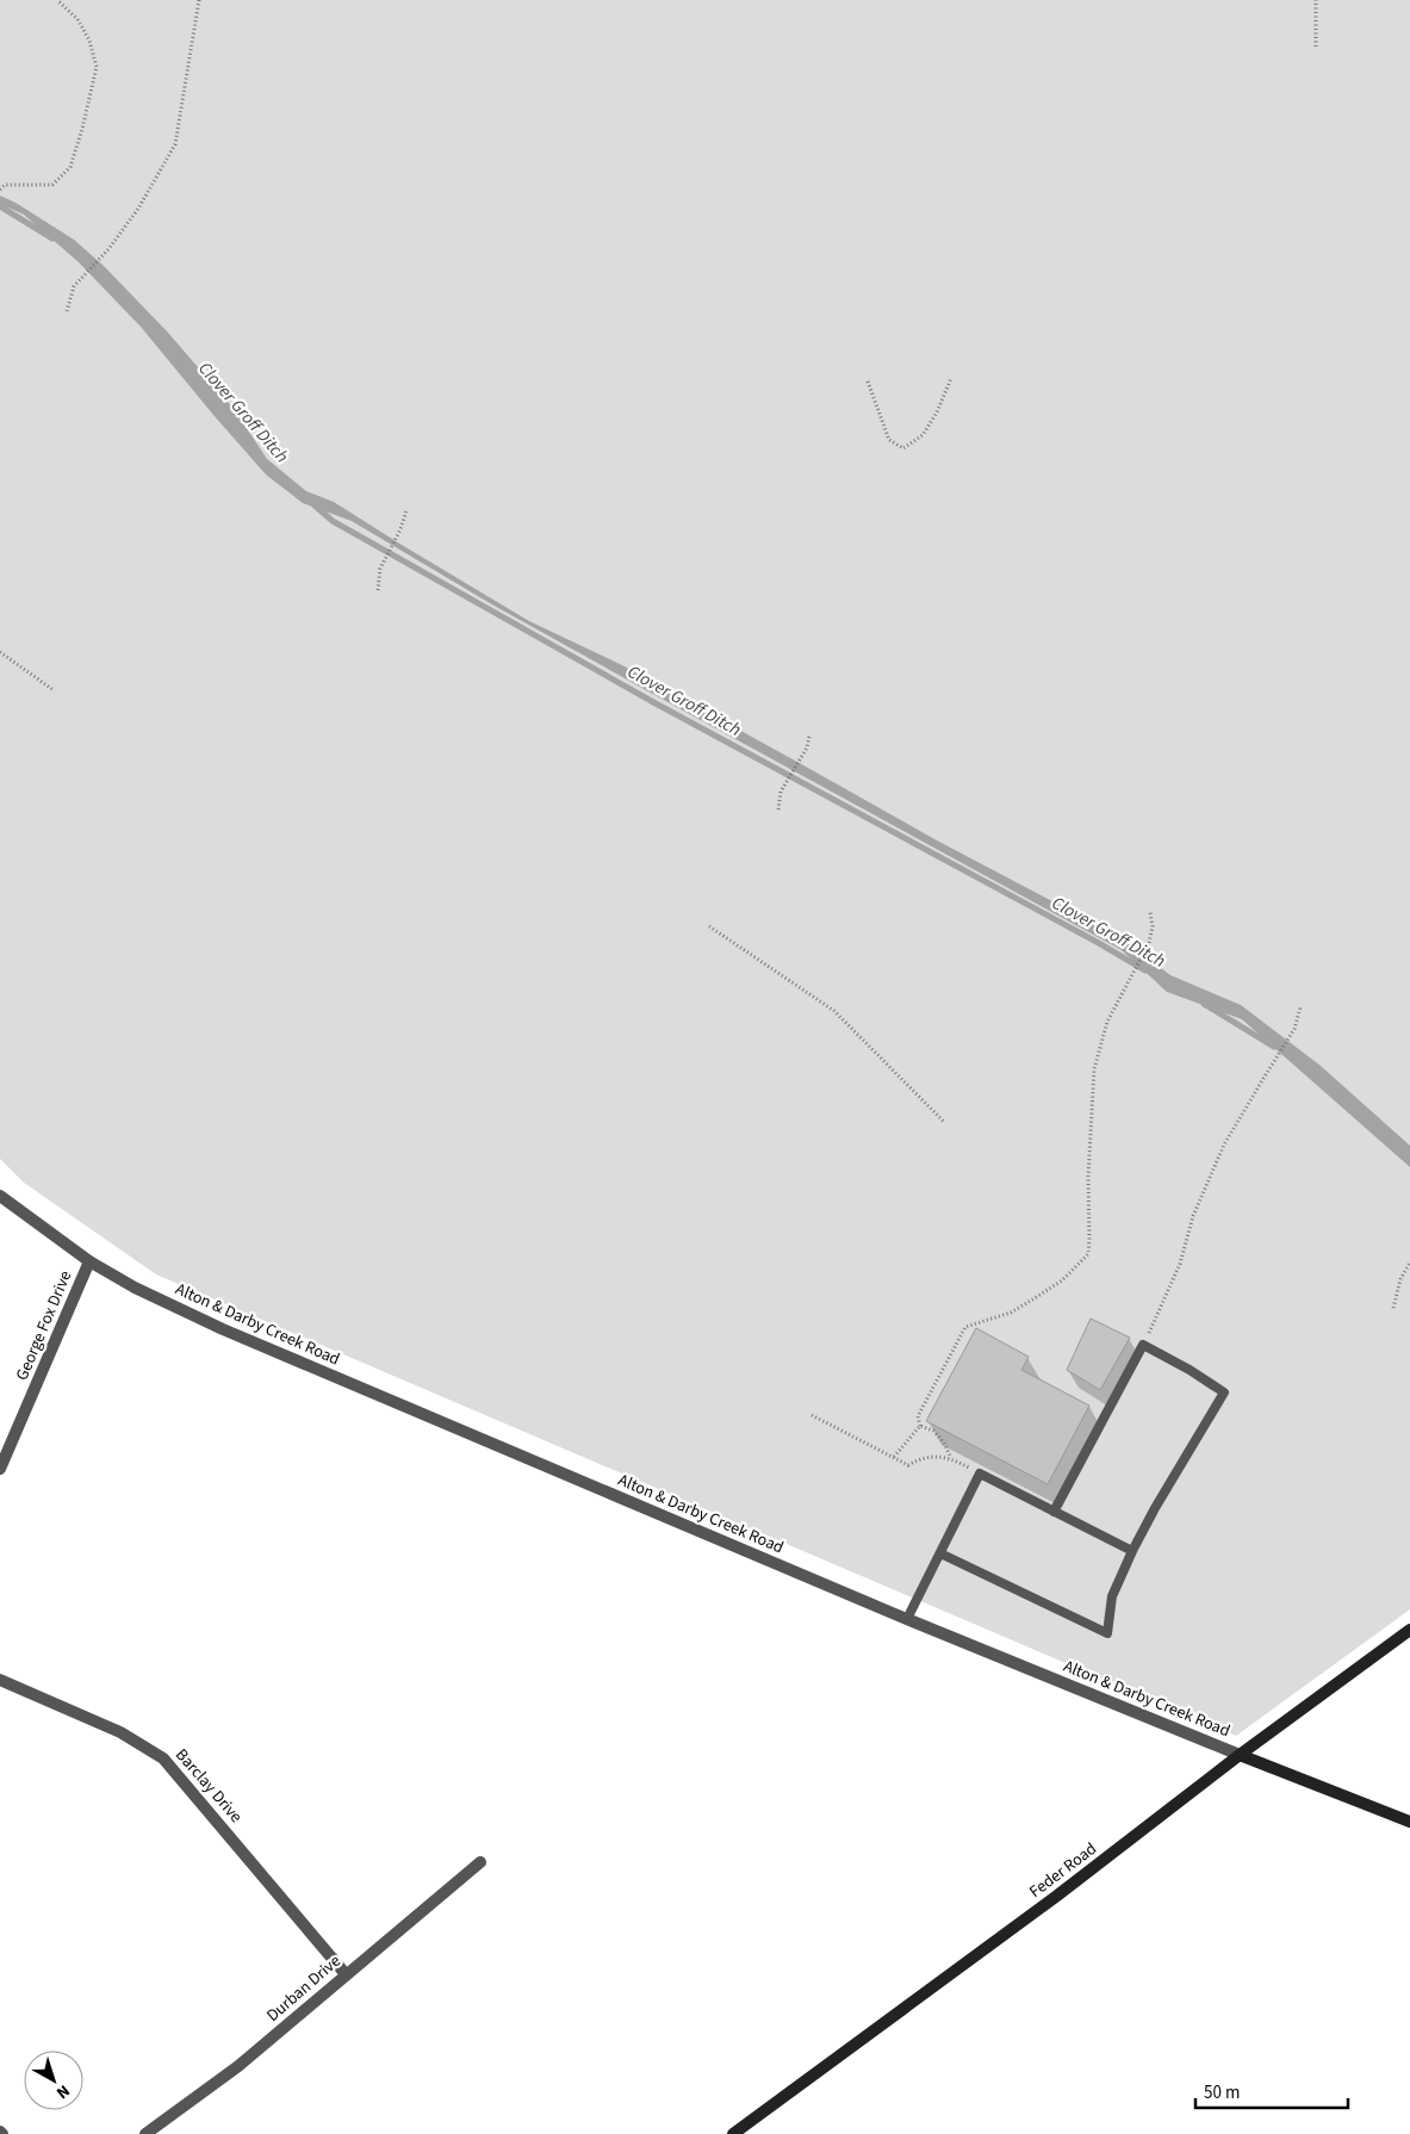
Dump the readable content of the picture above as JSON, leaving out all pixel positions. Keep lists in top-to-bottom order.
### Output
{
  "streets": {
    "main road": ["Alton & Darby Creek Road", "Feder Road"],
    "street": ["George Fox Drive", "Barclay Drive", "Durban Drive"]
  },
  "crossings": [
    ["Alton & Darby Creek Road", "George Fox Drive"],
    ["Alton & Darby Creek Road", "Feder Road"],
    ["Barclay Drive", "Durban Drive"]
  ],
  "water": ["Clover Groff Ditch"],
  "scale_bar": "50 m",
  "north": "bottom right"
}
